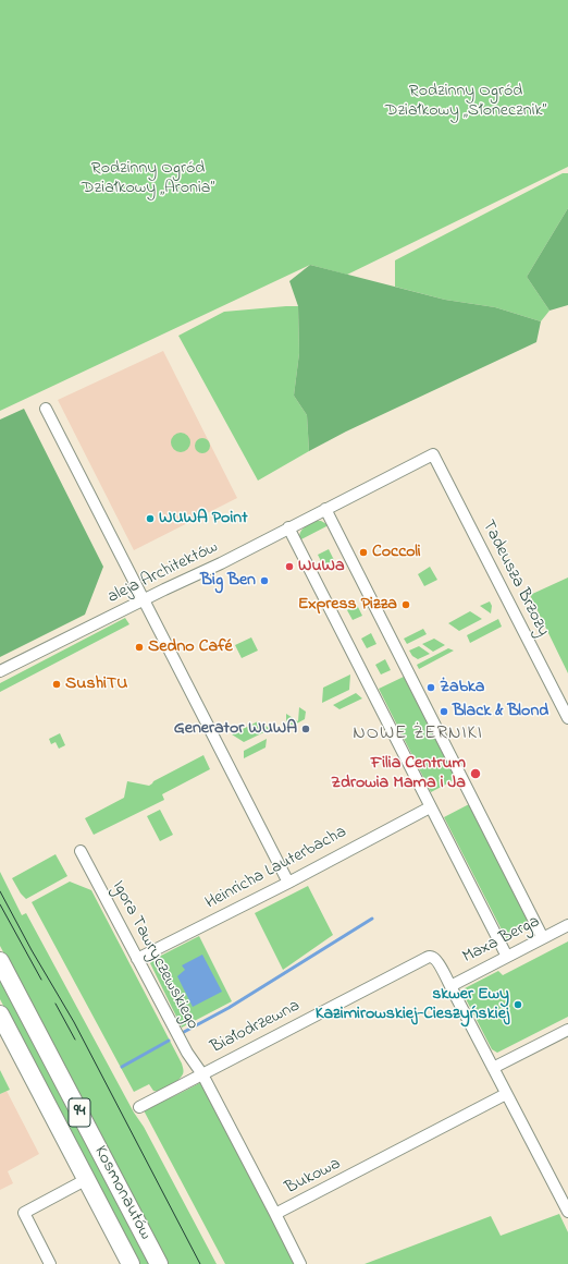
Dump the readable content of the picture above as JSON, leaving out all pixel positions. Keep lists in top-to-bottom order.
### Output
{
  "streets": {
    "main road": ["94", "Kosmonautów"],
    "street": [
      "aleja Architektów",
      "Tadeusza Brzozy",
      "Heinricha Lauterbacha",
      "Maxa Berga",
      "Igora Tawryczewskiego",
      "Białodrzewna",
      "Bukowa"
    ]
  },
  "crossings": [
    ["aleja Architektów", "Tadeusza Brzozy"],
    ["Heinricha Lauterbacha", "Igora Tawryczewskiego"],
    ["Maxa Berga", "Białodrzewna"],
    ["Igora Tawryczewskiego", "Białodrzewna"],
    ["Igora Tawryczewskiego", "Bukowa"],
    ["Białodrzewna", "Bukowa"]
  ],
  "districts": ["NOWE ŻERNIKI"],
  "parks": ["Rodzinny Ogród Działkowy „Słonecznik”", "Rodzinny Ogród Działkowy „Aronia”"],
  "places": [
    "WUWA Point",
    "Coccoli",
    "WuWa",
    "Big Ben",
    "Express Pizza",
    "Sedno Café",
    "SushiTU",
    "Żabka",
    "Black & Blond",
    "Generator WUWA",
    "Filia Centrum Zdrowia Mama i Ja",
    "skwer Ewy Kazimirowskiej-Cieszyńskiej"
  ]
}
